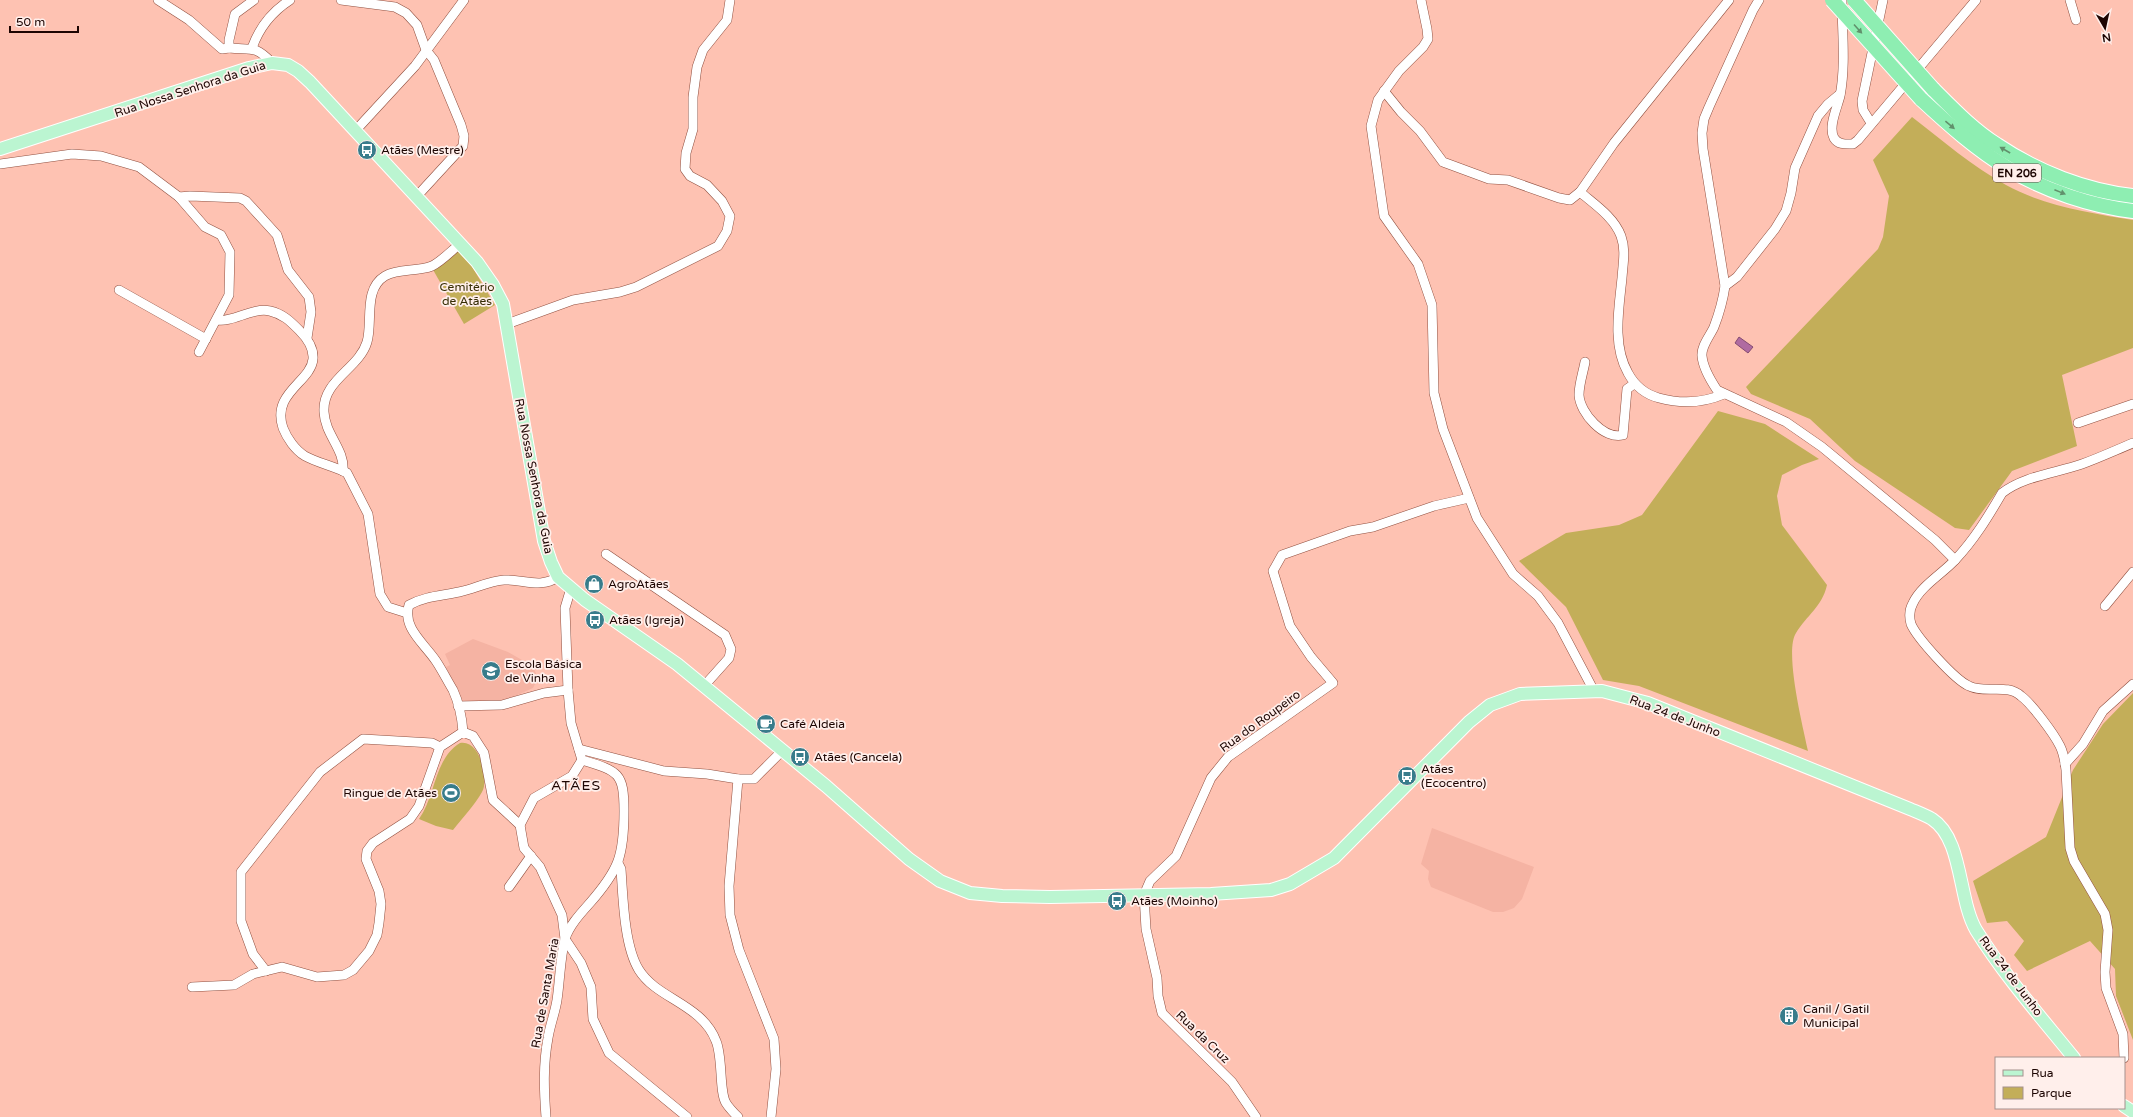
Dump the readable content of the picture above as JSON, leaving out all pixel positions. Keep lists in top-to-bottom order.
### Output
{
  "streets": {
    "highway": ["EN 206"],
    "main road": ["Rua Nossa Senhora da Guia", "Rua 24 de Junho"],
    "street": ["Rua do Roupeiro", "Rua de Santa Maria", "Rua da Cruz"]
  },
  "crossings": [
    ["Rua Nossa Senhora da Guia", "Rua 24 de Junho"],
    ["Rua Nossa Senhora da Guia", "Rua do Roupeiro"],
    ["Rua Nossa Senhora da Guia", "Rua da Cruz"],
    ["Rua 24 de Junho", "Rua do Roupeiro"],
    ["Rua 24 de Junho", "Rua da Cruz"],
    ["Rua do Roupeiro", "Rua da Cruz"]
  ],
  "districts": ["ATÃES"],
  "parks": ["Cemitério de Atães"],
  "places": {
    "bus stop": [
      "Atães (Mestre)",
      "Atães (Igreja)",
      "Atães (Cancela)",
      "Atães (Ecocentro)",
      "Atães (Moinho)"
    ],
    "shop": ["AgroAtães"],
    "school or university": ["Escola Básica de Vinha"],
    "cafe": ["Café Aldeia"],
    "sports": ["Ringue de Atães"],
    "building": ["Canil / Gatil Municipal"]
  },
  "legend": ["Rua", "Parque"],
  "scale_bar": "50 m",
  "north": "bottom"
}
